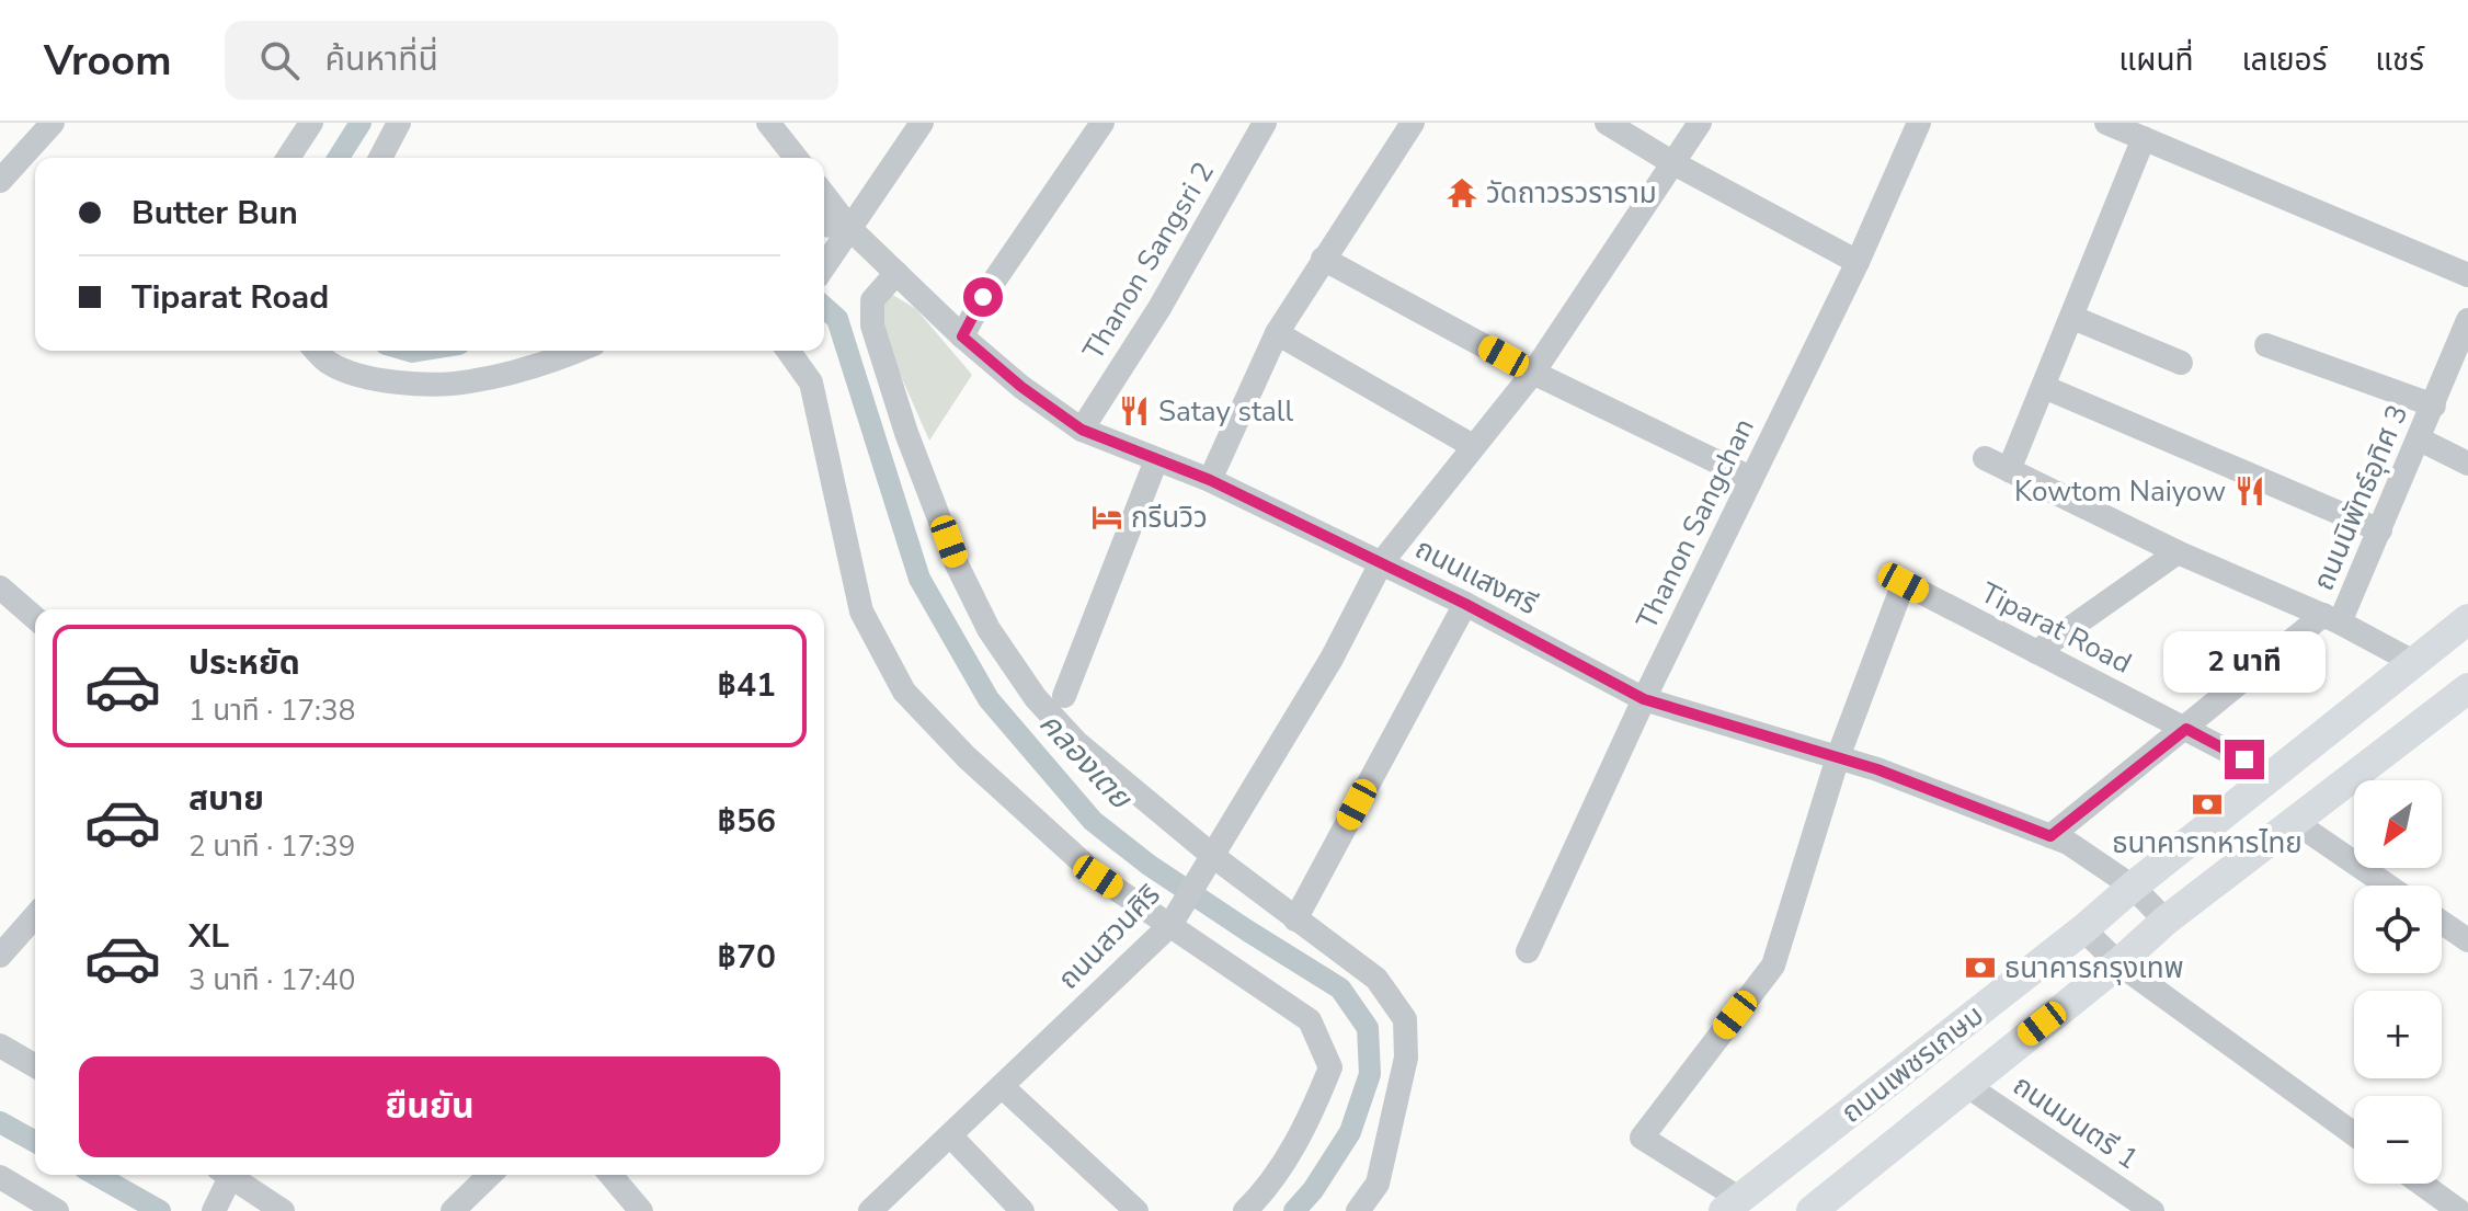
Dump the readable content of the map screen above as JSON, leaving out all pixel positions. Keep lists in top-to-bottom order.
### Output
{
  "streets": {
    "main road": ["ถนนเพชรเกษม"],
    "street": [
      "Thanon Sangsri 2",
      "ถนนนิพัทธ์อุทิศ 3",
      "Thanon Sangchan",
      "ถนนเเสงศรี",
      "Tiparat Road",
      "ถนนสวนศิริ",
      "ถนนมนตรี 1"
    ]
  },
  "crossings": [
    ["Thanon Sangsri 2", "ถนนเเสงศรี"],
    ["ถนนนิพัทธ์อุทิศ 3", "ถนนเพชรเกษม"],
    ["Thanon Sangchan", "ถนนเเสงศรี"],
    ["ถนนเเสงศรี", "Tiparat Road"],
    ["ถนนเเสงศรี", "ถนนสวนศิริ"],
    ["ถนนเเสงศรี", "ถนนเพชรเกษม"],
    ["Tiparat Road", "ถนนเพชรเกษม"],
    ["ถนนเพชรเกษม", "ถนนมนตรี 1"]
  ],
  "water": ["คลองเตย"],
  "places": {
    "temple": ["วัดถาวรวราราม"],
    "restaurant": ["Satay stall", "Kowtom Naiyow"],
    "hotel": ["กรีนวิว"],
    "bank": ["ธนาคารทหารไทย", "ธนาคารกรุงเทพ"]
  },
  "north": "bottom left",
  "page": {
    "header": "Vroom",
    "search": "ค้นหาที่นี่",
    "nav": ["แผนที่", "เลเยอร์", "แชร์"],
    "banner": ["Butter Bun", "Tiparat Road"],
    "list": [
      {
        "name": "ประหยัด",
        "note": "1 นาที · 17:38",
        "value": "฿41"
      },
      {
        "name": "สบาย",
        "note": "2 นาที · 17:39",
        "value": "฿56"
      },
      {
        "name": "XL",
        "note": "3 นาที · 17:40",
        "value": "฿70"
      }
    ],
    "bubble": "2 นาที",
    "map_buttons": ["+", "−"],
    "buttons": "ยืนยัน"
  }
}
